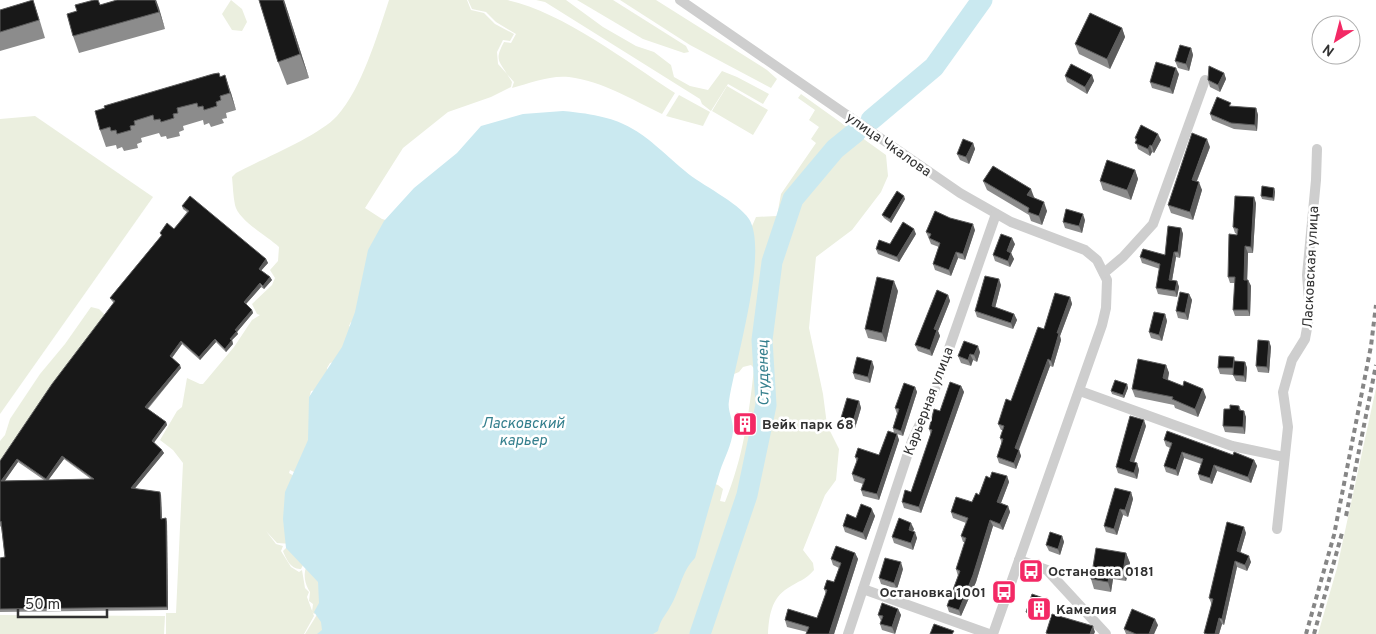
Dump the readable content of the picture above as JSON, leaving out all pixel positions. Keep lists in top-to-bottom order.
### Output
{
  "streets": {
    "street": ["улица Чкалова", "Ласковская улица", "Карьерная улица"]
  },
  "crossings": [
    ["улица Чкалова", "Карьерная улица"]
  ],
  "water": ["Студенец", "Ласковский карьер"],
  "places": {
    "building": ["Вейк парк 68", "Камелия"],
    "bus stop": ["Остановка 0181", "Остановка 1001"]
  },
  "scale_bar": "50 m",
  "north": "bottom left"
}
